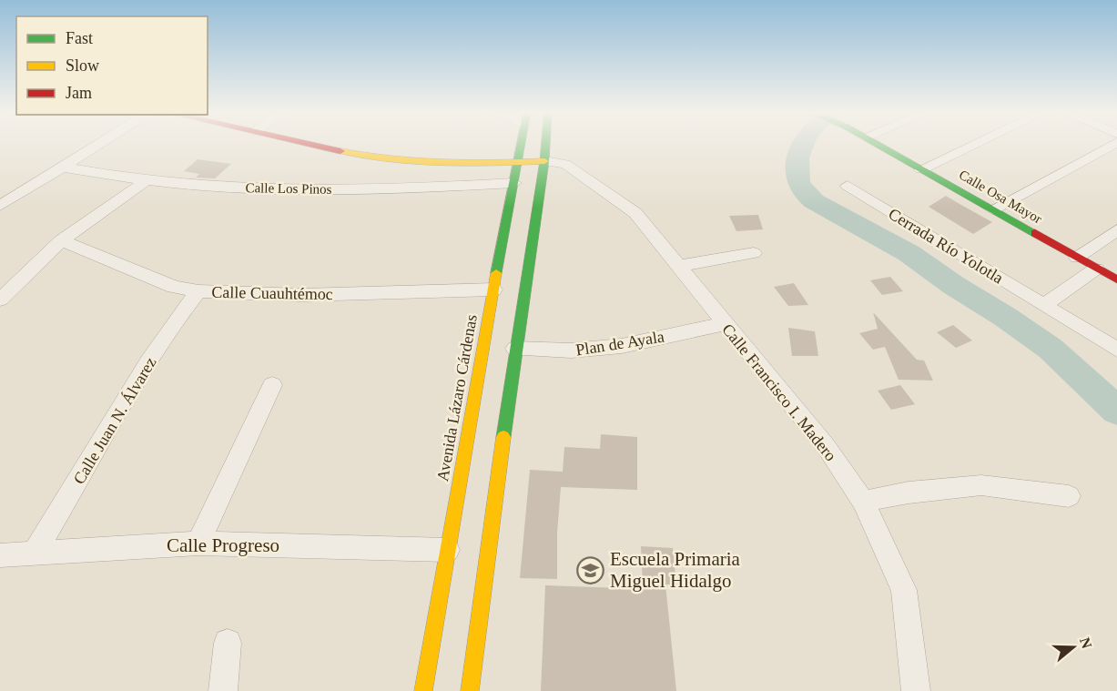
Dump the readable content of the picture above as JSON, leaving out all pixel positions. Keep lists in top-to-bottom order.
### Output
{
  "streets": {
    "main road": ["Calle Osa Mayor", "Avenida Lázaro Cárdenas"],
    "street": [
      "Calle Los Pinos",
      "Cerrada Río Yolotla",
      "Calle Cuauhtémoc",
      "Plan de Ayala",
      "Calle Francisco I. Madero",
      "Calle Juan N. Álvarez",
      "Calle Progreso"
    ]
  },
  "crossings": [
    ["Calle Los Pinos", "Avenida Lázaro Cárdenas"],
    ["Calle Cuauhtémoc", "Avenida Lázaro Cárdenas"],
    ["Calle Cuauhtémoc", "Calle Juan N. Álvarez"],
    ["Plan de Ayala", "Calle Francisco I. Madero"],
    ["Avenida Lázaro Cárdenas", "Calle Progreso"],
    ["Calle Juan N. Álvarez", "Calle Progreso"]
  ],
  "places": {
    "school or university": ["Escuela Primaria Miguel Hidalgo"]
  },
  "legend": ["Fast", "Slow", "Jam"],
  "north": "right"
}
